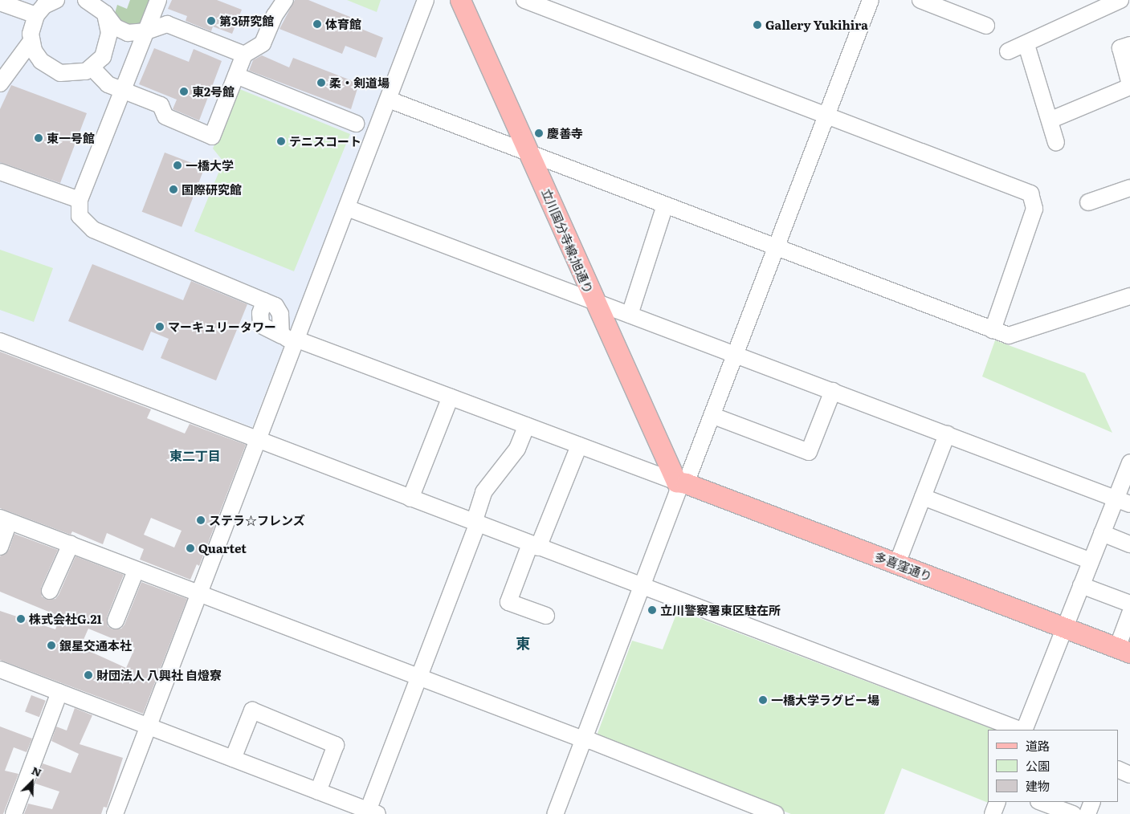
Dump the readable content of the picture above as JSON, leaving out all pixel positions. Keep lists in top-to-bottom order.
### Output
{
  "streets": {
    "main road": ["立川国分寺線;旭通り", "多喜窪通り"]
  },
  "crossings": [
    ["立川国分寺線;旭通り", "多喜窪通り"]
  ],
  "districts": ["東二丁目", "東"],
  "places": [
    "第3研究館",
    "体育館",
    "Gallery Yukihira",
    "柔・剣道場",
    "東2号館",
    "慶善寺",
    "東一号館",
    "テニスコート",
    "一橋大学",
    "国際研究館",
    "マーキュリータワー",
    "ステラ☆フレンズ",
    "Quartet",
    "立川警察署東区駐在所",
    "株式会社G.21",
    "銀星交通本社",
    "財団法人 八興社 自燈寮",
    "一橋大学ラグビー場"
  ],
  "legend": ["道路", "公園", "建物"],
  "north": "top right"
}
